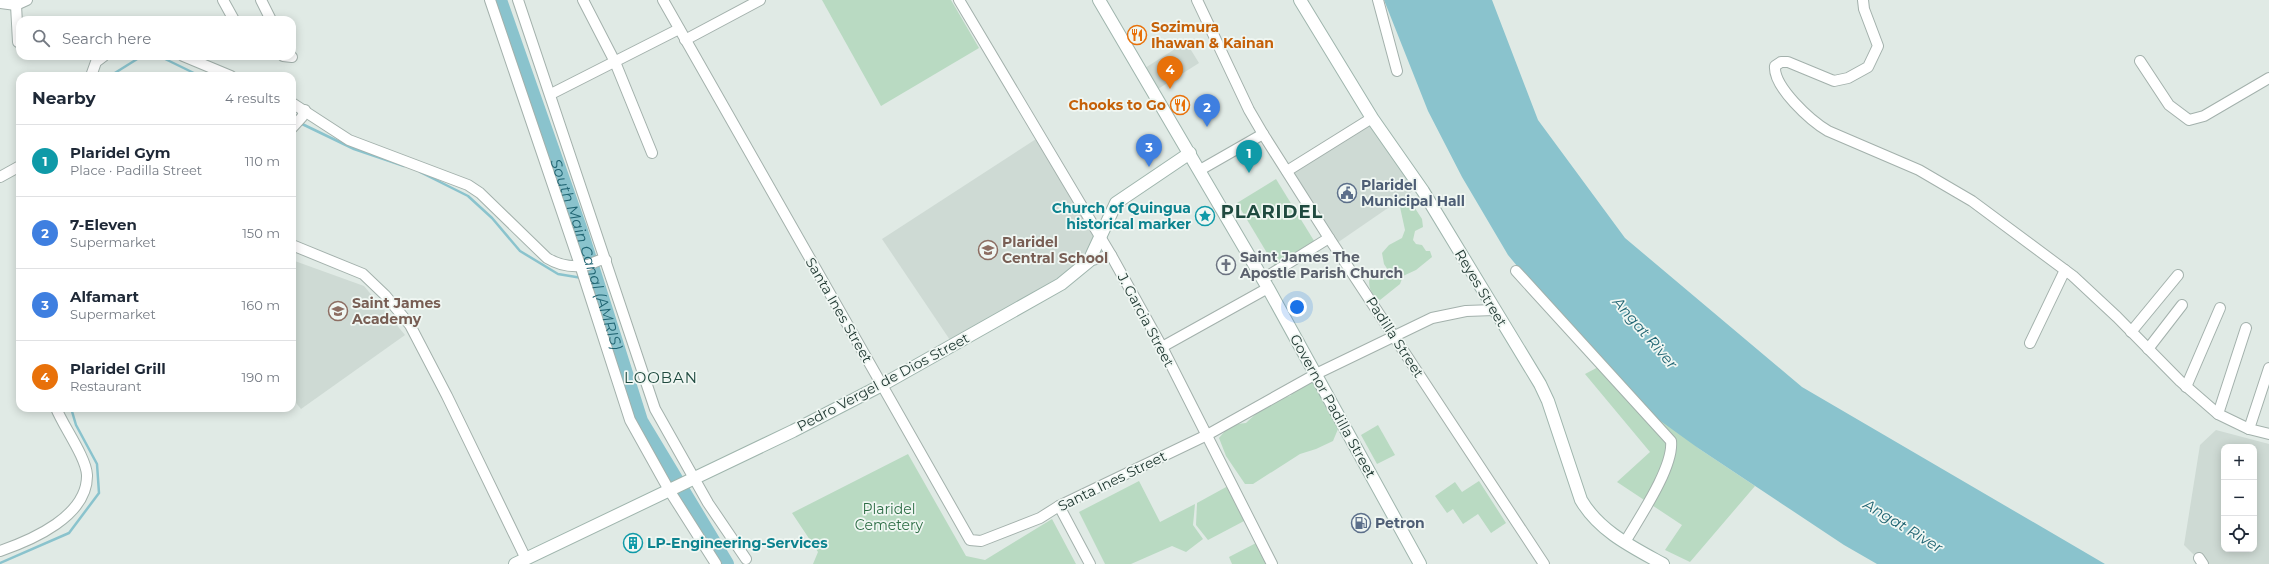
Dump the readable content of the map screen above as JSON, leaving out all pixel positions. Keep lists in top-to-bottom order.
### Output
{
  "streets": {
    "street": [
      "Reyes Street",
      "Santa Ines Street",
      "J. Garcia Street",
      "Padilla Street",
      "Pedro Vergel de Dios Street",
      "Governor Padilla Street"
    ]
  },
  "crossings": [
    ["Reyes Street", "Santa Ines Street"],
    ["Santa Ines Street", "J. Garcia Street"],
    ["Santa Ines Street", "Padilla Street"],
    ["Santa Ines Street", "Pedro Vergel de Dios Street"],
    ["Santa Ines Street", "Governor Padilla Street"],
    ["J. Garcia Street", "Pedro Vergel de Dios Street"],
    ["Pedro Vergel de Dios Street", "Governor Padilla Street"]
  ],
  "districts": ["PLARIDEL", "LOOBAN"],
  "water": ["South Main Canal (AMRIS)", "Angat River"],
  "parks": ["Plaridel Cemetery"],
  "places": {
    "restaurant": ["Sozimura Ihawan & Kainan", "Chooks to Go"],
    "public building": ["Plaridel Municipal Hall"],
    "place": ["Church of Quingua historical marker"],
    "school or university": ["Plaridel Central School", "Saint James Academy"],
    "church": ["Saint James The Apostle Parish Church"],
    "fuel station": ["Petron"],
    "building": ["LP-Engineering-Services"]
  },
  "page": {
    "search": "Search here",
    "pins": [
      "4",
      "2",
      "3",
      "1"
    ],
    "heading": ["Nearby", "4 results"],
    "list": [
      {
        "mark": "1",
        "name": "Plaridel Gym",
        "note": "Place · Padilla Street",
        "value": "110 m"
      },
      {
        "mark": "2",
        "name": "7-Eleven",
        "note": "Supermarket",
        "value": "150 m"
      },
      {
        "mark": "3",
        "name": "Alfamart",
        "note": "Supermarket",
        "value": "160 m"
      },
      {
        "mark": "4",
        "name": "Plaridel Grill",
        "note": "Restaurant",
        "value": "190 m"
      }
    ],
    "map_buttons": ["+", "−"]
  }
}
